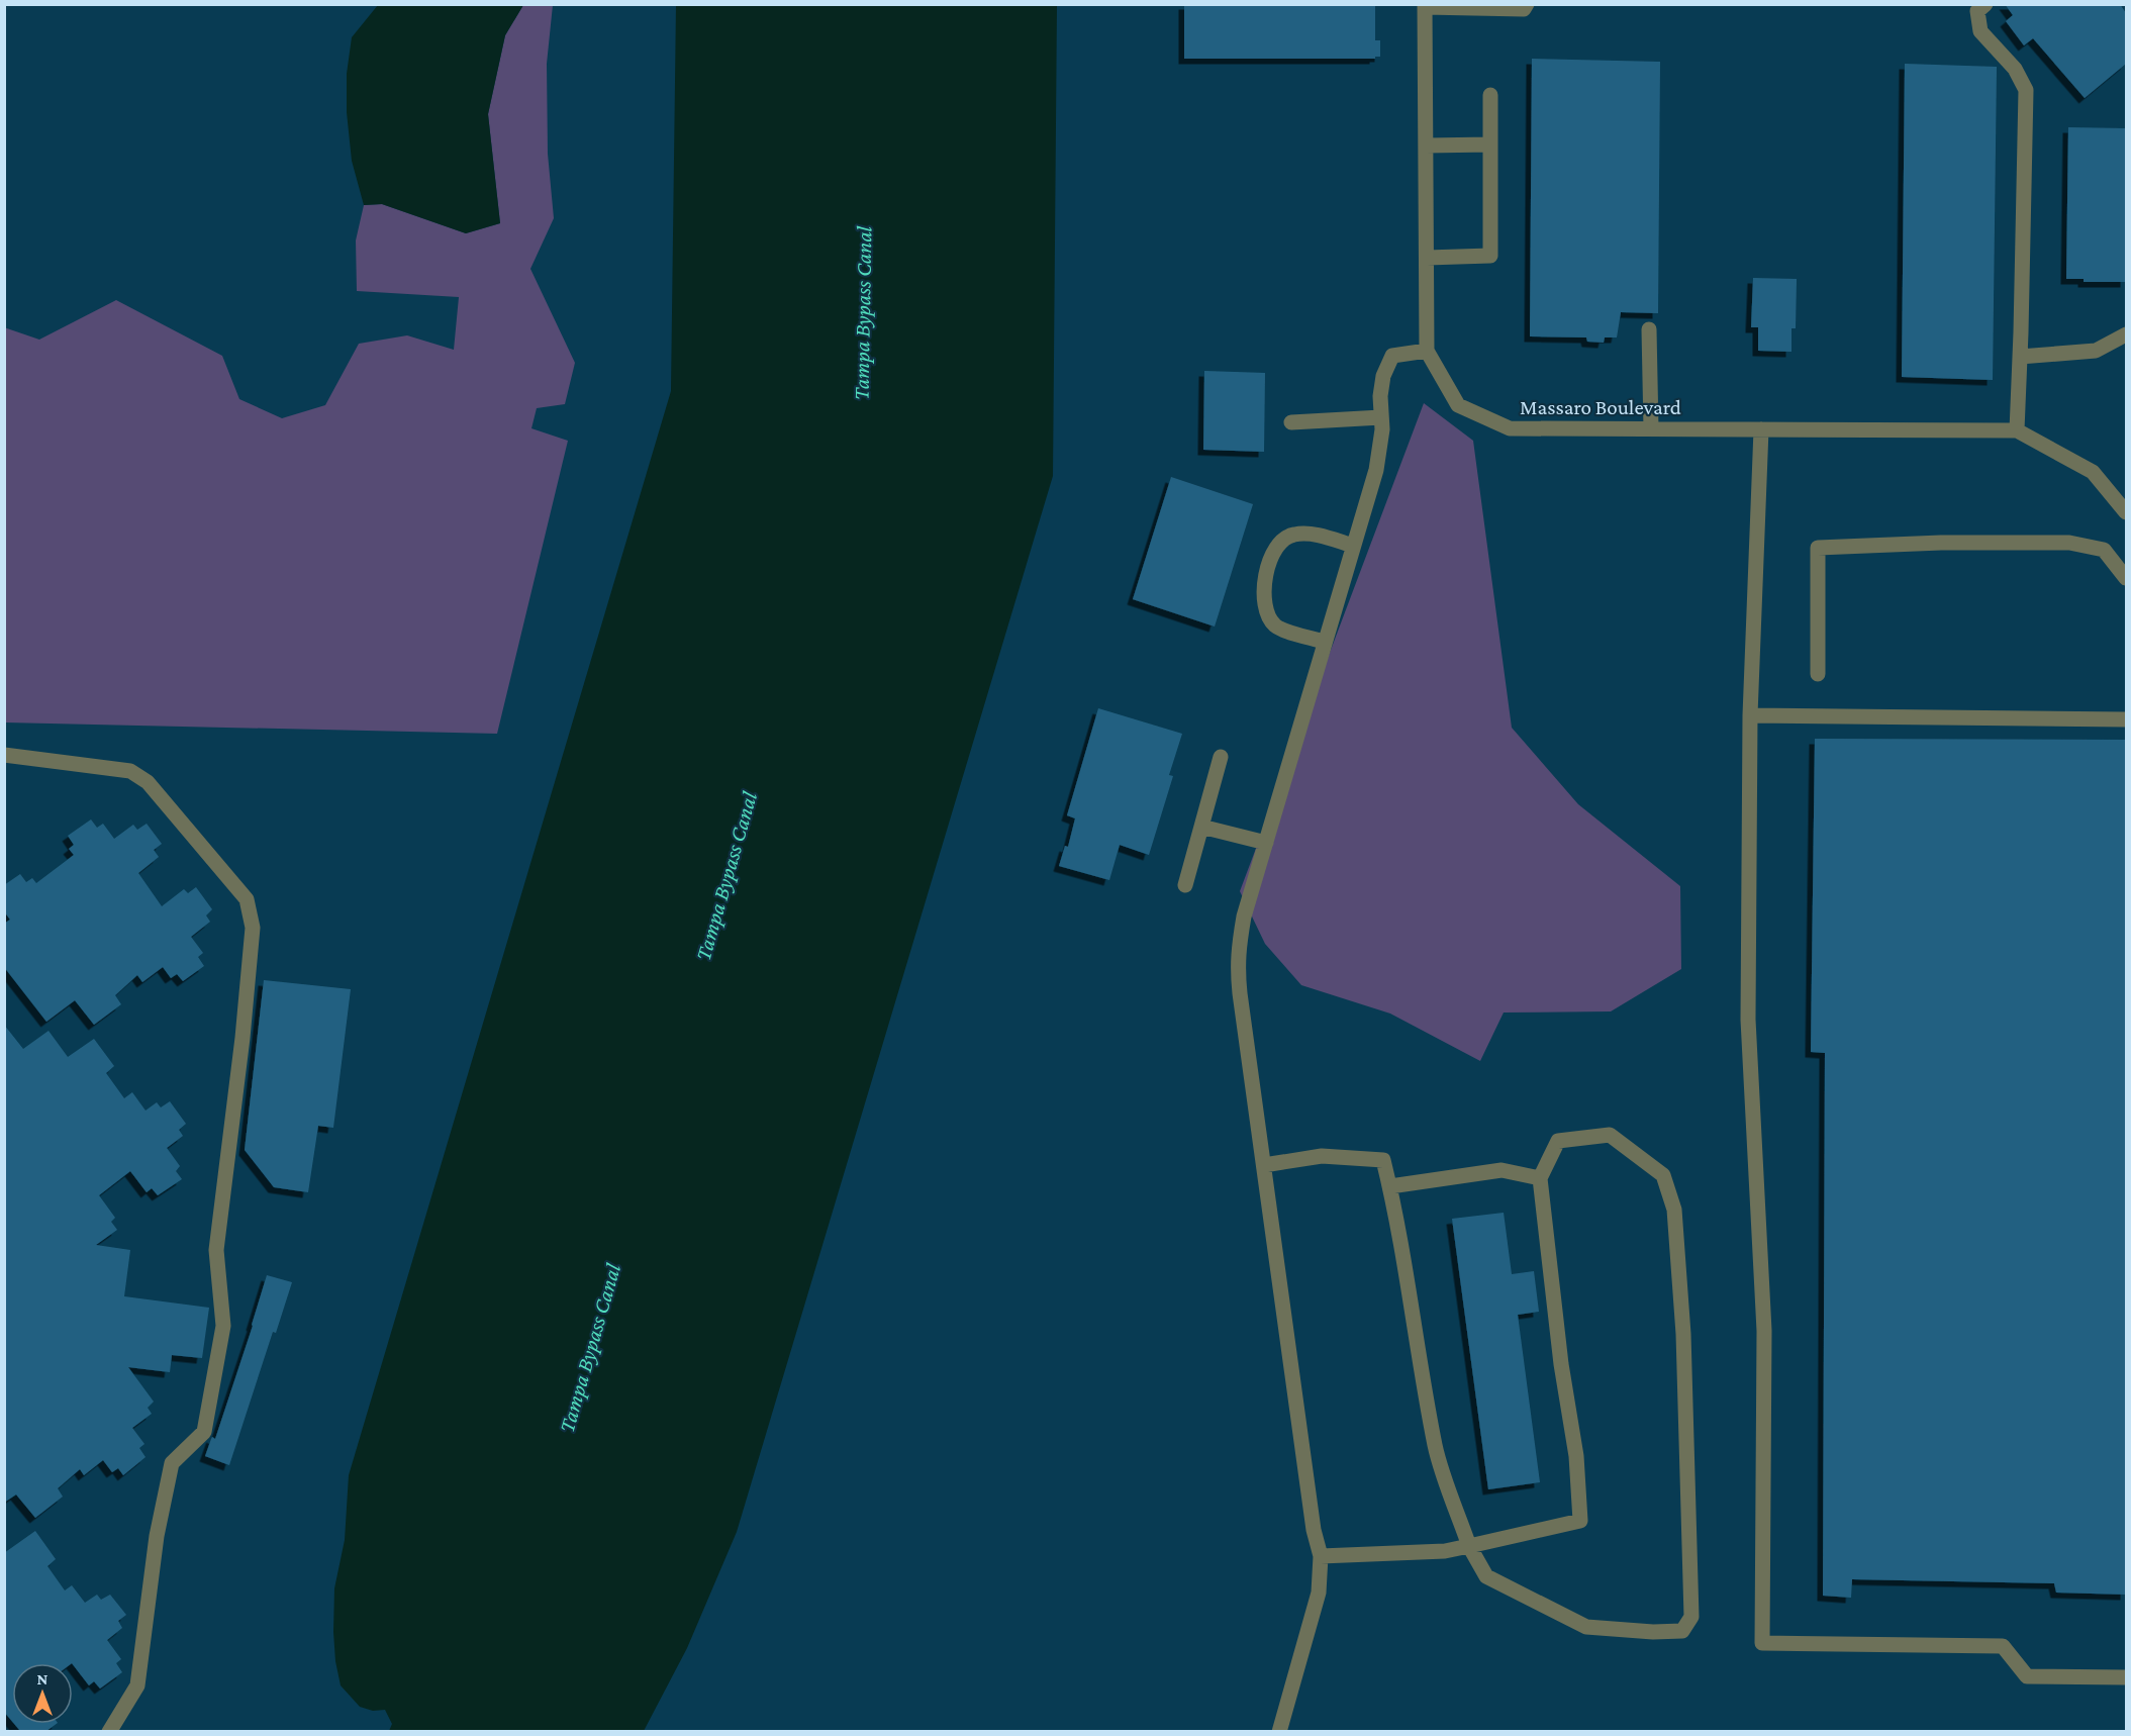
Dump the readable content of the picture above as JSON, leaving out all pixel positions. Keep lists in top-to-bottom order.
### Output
{
  "streets": {
    "street": ["Massaro Boulevard"]
  },
  "water": ["Tampa Bypass Canal"],
  "north": "top"
}
